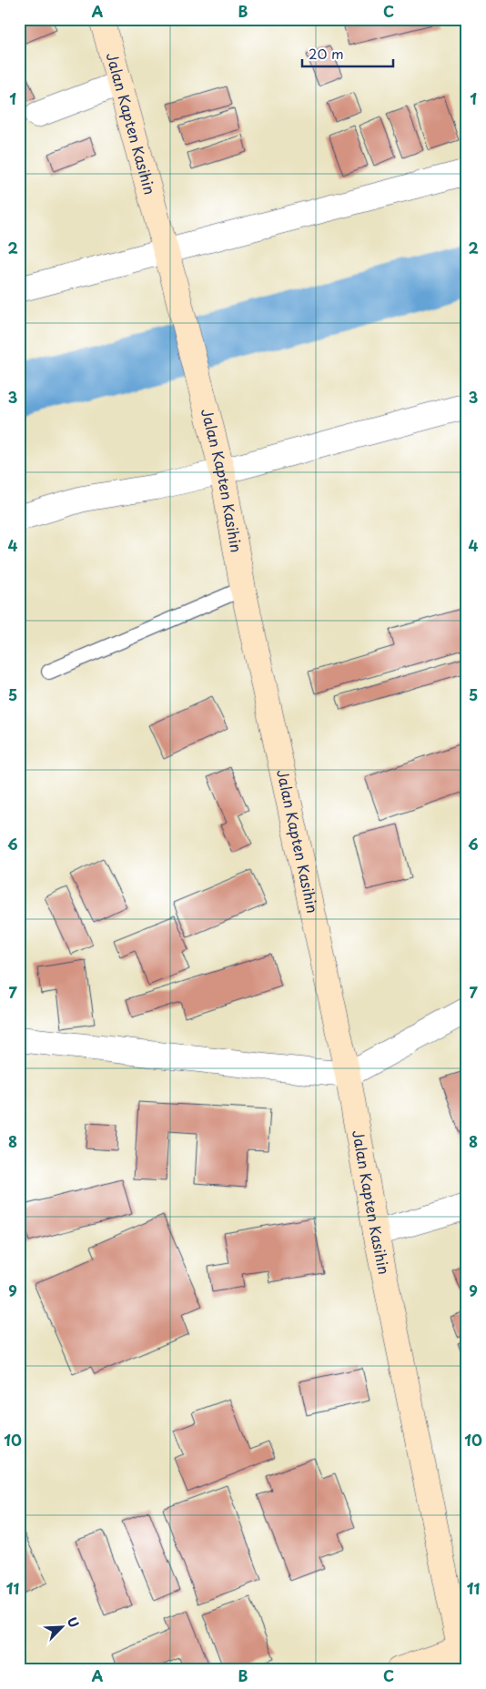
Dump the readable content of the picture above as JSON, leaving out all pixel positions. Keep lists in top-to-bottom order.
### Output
{
  "streets": {
    "main road": ["Jalan Kapten Kasihin"]
  },
  "scale_bar": "20 m",
  "north": "top right",
  "grid": {
    "columns": ["A", "B", "C"],
    "rows": [
      "1",
      "2",
      "3",
      "4",
      "5",
      "6",
      "7",
      "8",
      "9",
      "10",
      "11"
    ]
  }
}
